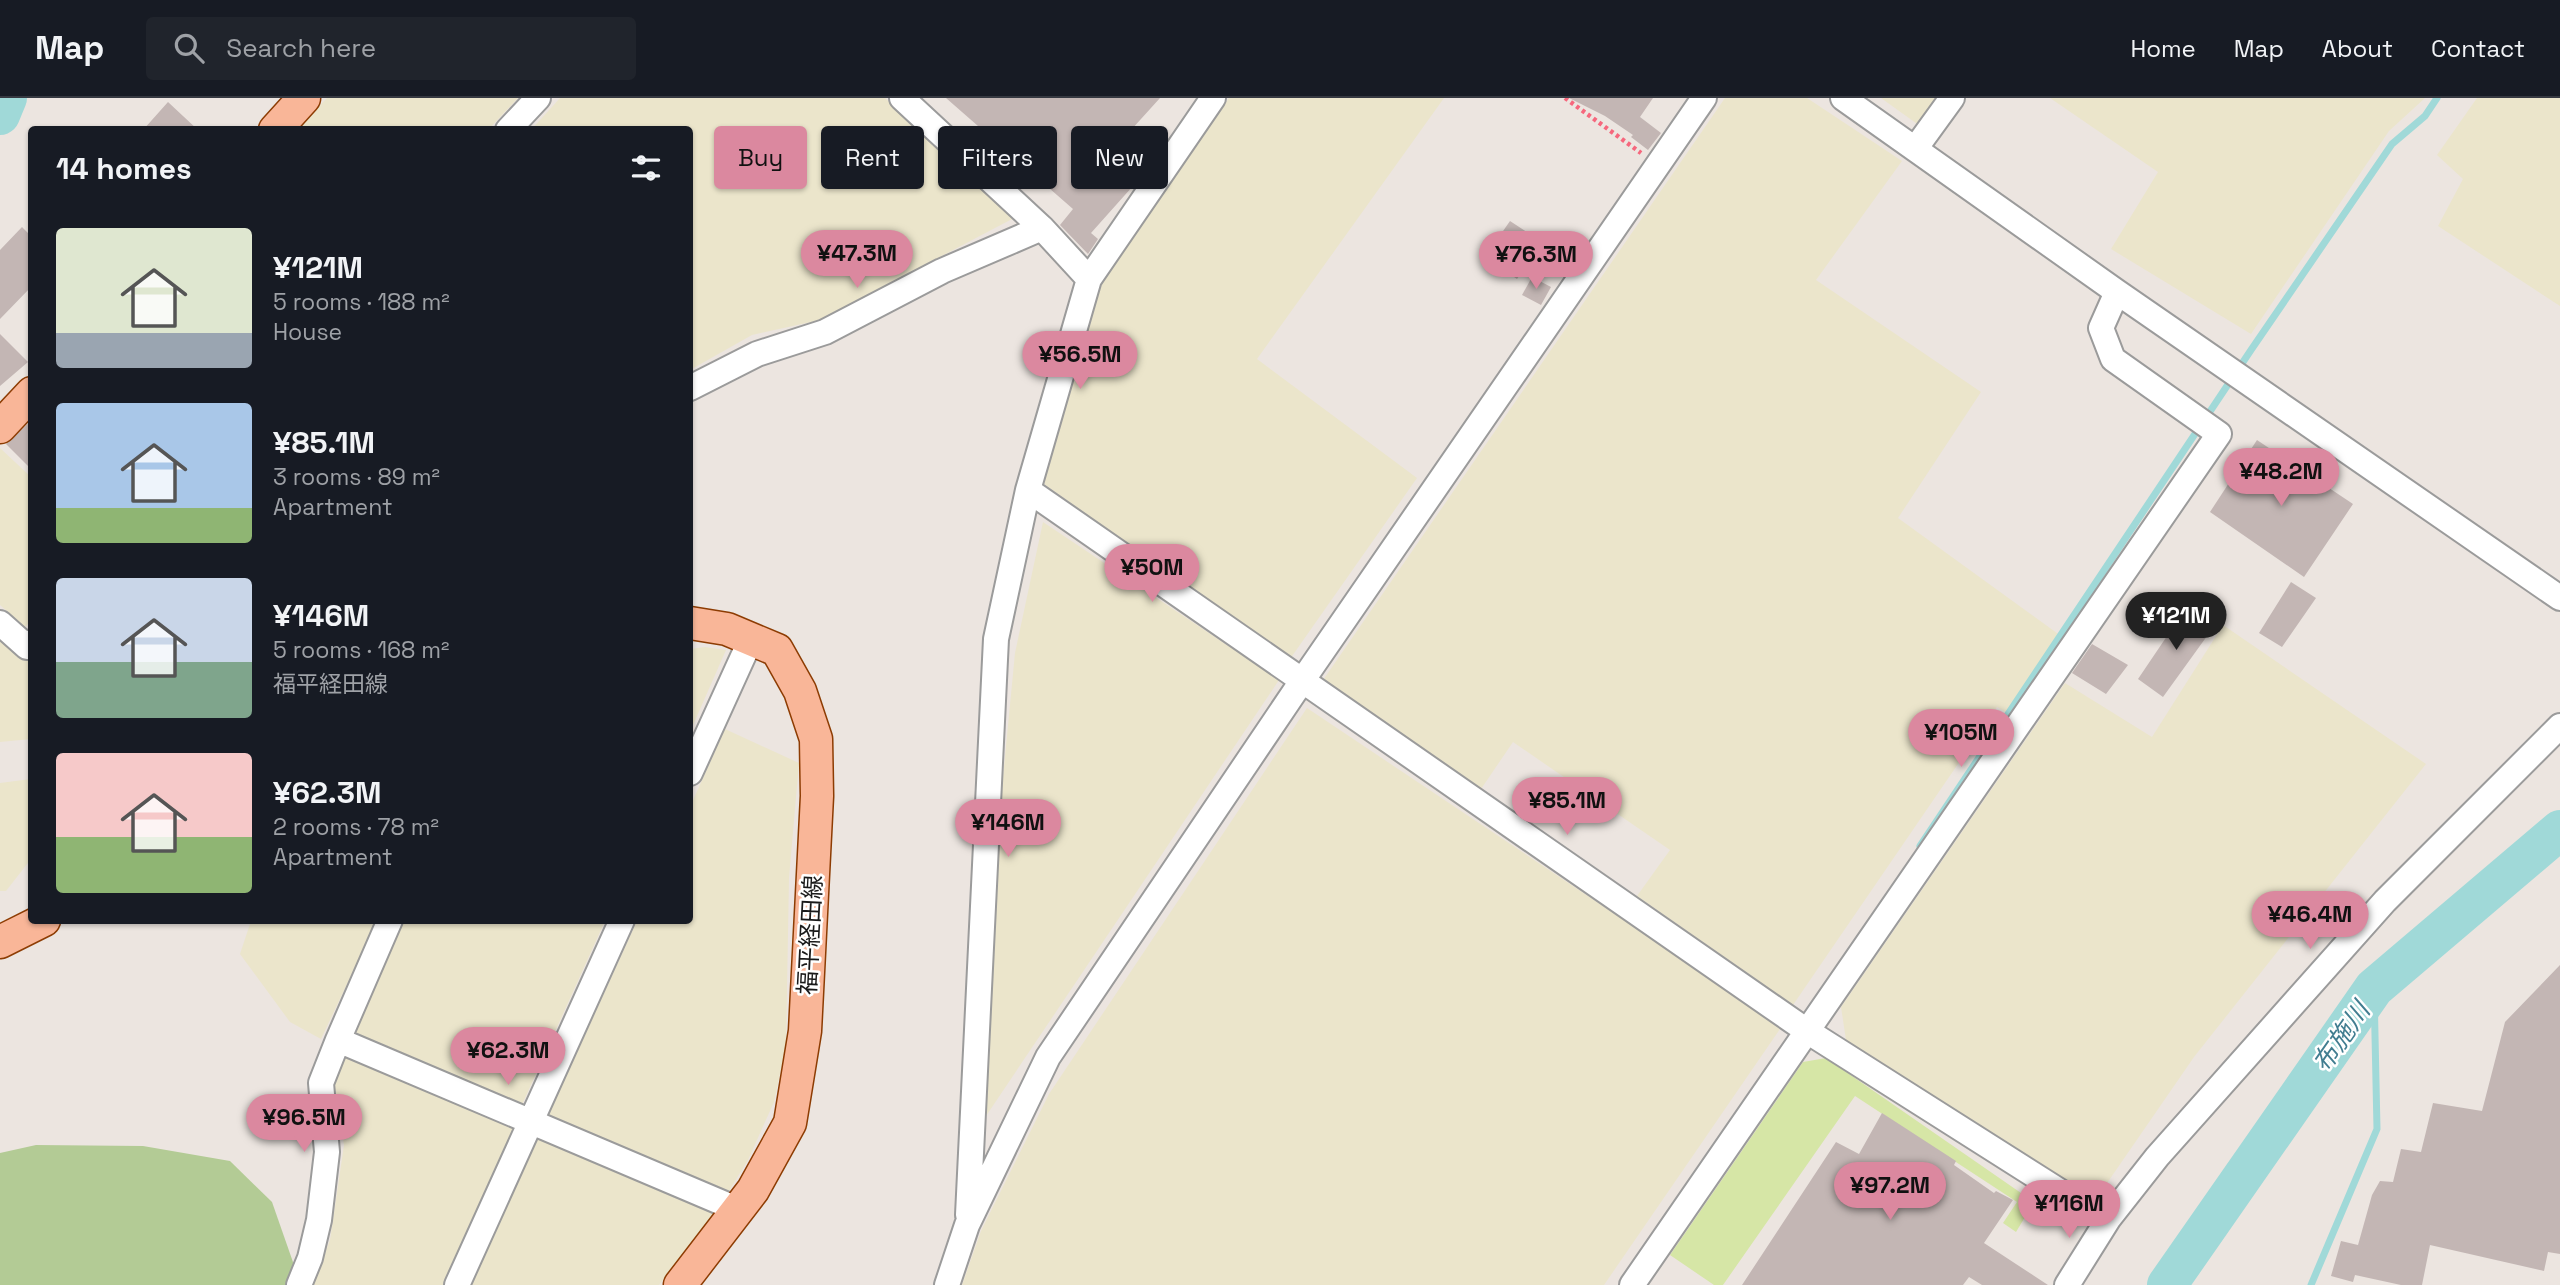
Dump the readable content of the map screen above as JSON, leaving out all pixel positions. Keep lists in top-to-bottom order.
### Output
{
  "streets": {
    "main road": ["福平経田線"]
  },
  "water": ["布施川"],
  "page": {
    "header": "Map",
    "search": "Search here",
    "nav": [
      "Home",
      "Map",
      "About",
      "Contact"
    ],
    "chip": [
      "Buy",
      "Rent",
      "Filters",
      "New"
    ],
    "heading": "14 homes",
    "list": [
      {
        "name": "¥121M",
        "note": "5 rooms · 188 m² · House"
      },
      {
        "name": "¥85.1M",
        "note": "3 rooms · 89 m² · Apartment"
      },
      {
        "name": "¥146M",
        "note": "5 rooms · 168 m² · 福平経田線"
      },
      {
        "name": "¥62.3M",
        "note": "2 rooms · 78 m² · Apartment"
      }
    ],
    "price": [
      "¥47.3M",
      "¥76.3M",
      "¥56.5M",
      "¥48.2M",
      "¥50M",
      "¥121M",
      "¥105M",
      "¥85.1M",
      "¥146M",
      "¥46.4M",
      "¥62.3M",
      "¥96.5M",
      "¥97.2M",
      "¥116M"
    ]
  }
}
